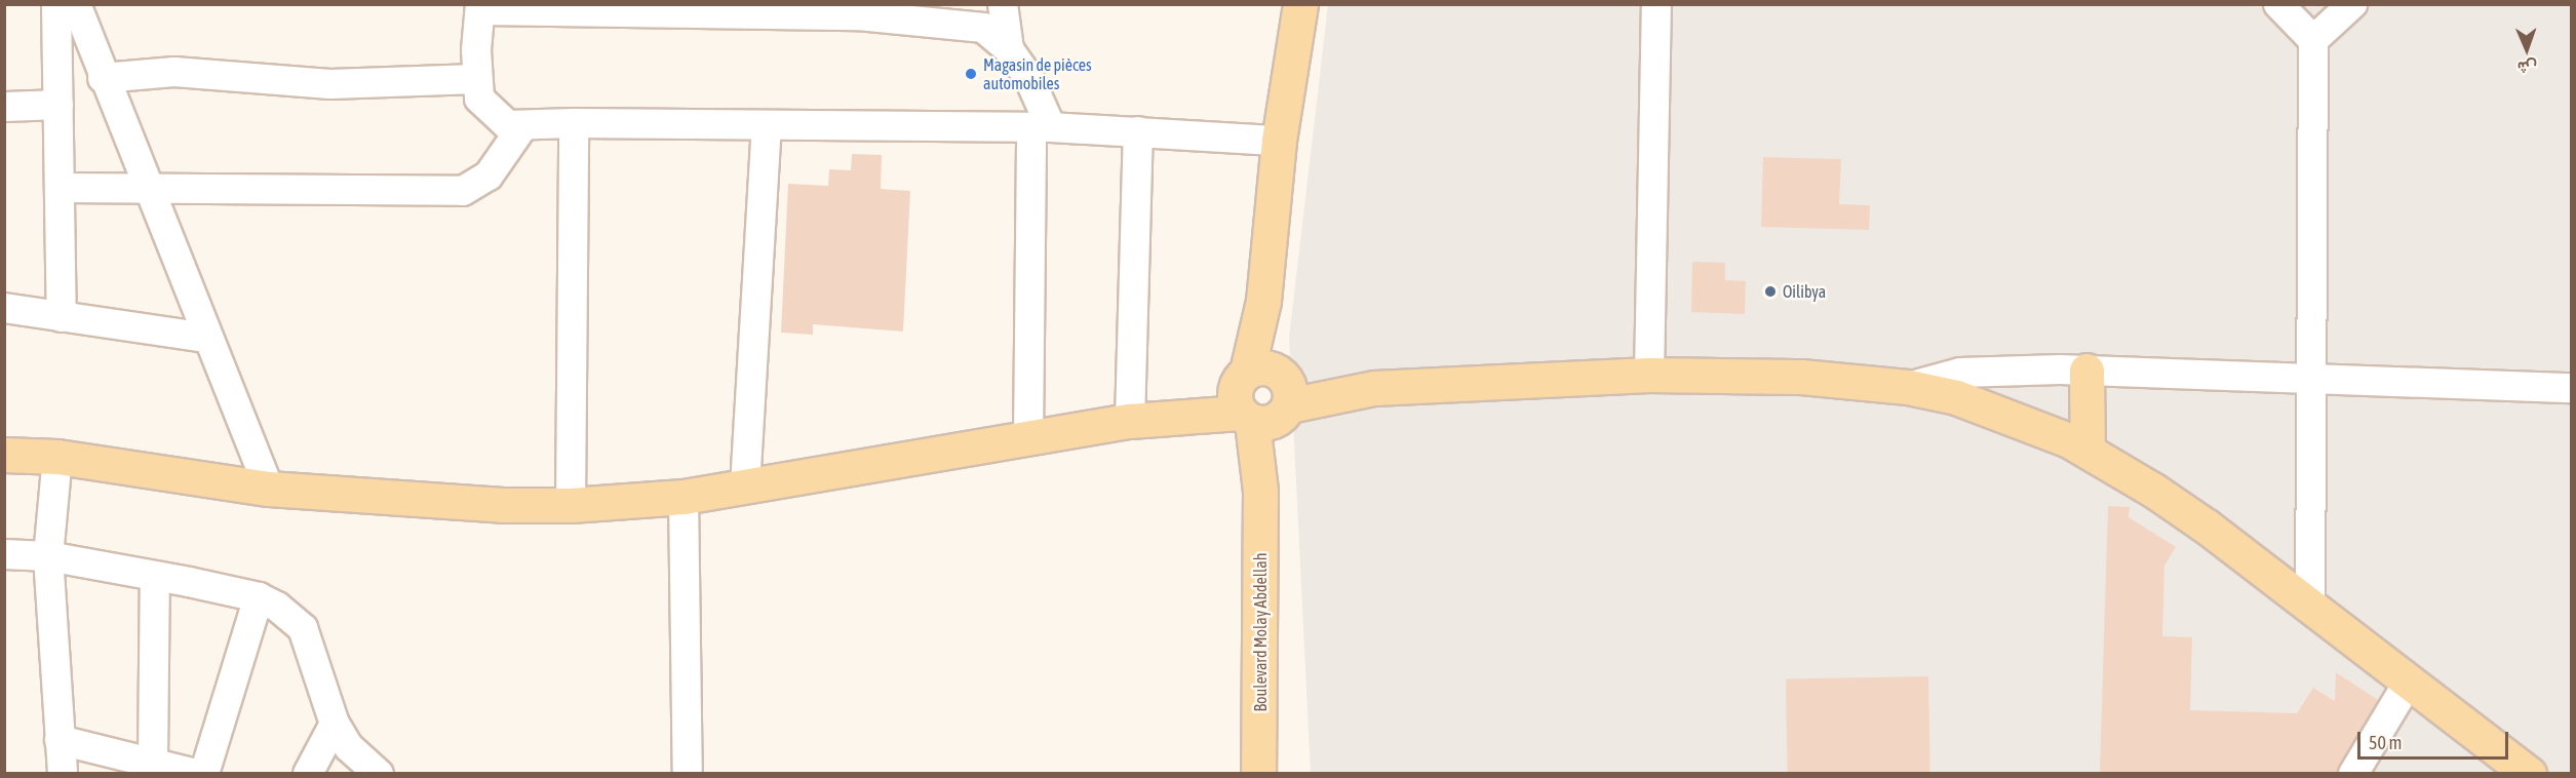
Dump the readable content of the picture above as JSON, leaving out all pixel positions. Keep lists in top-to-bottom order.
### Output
{
  "streets": {
    "main road": ["Boulevard Molay Abdellah"]
  },
  "places": ["Magasin de pièces automobiles", "Oilibya"],
  "scale_bar": "50 m",
  "north": "bottom"
}
